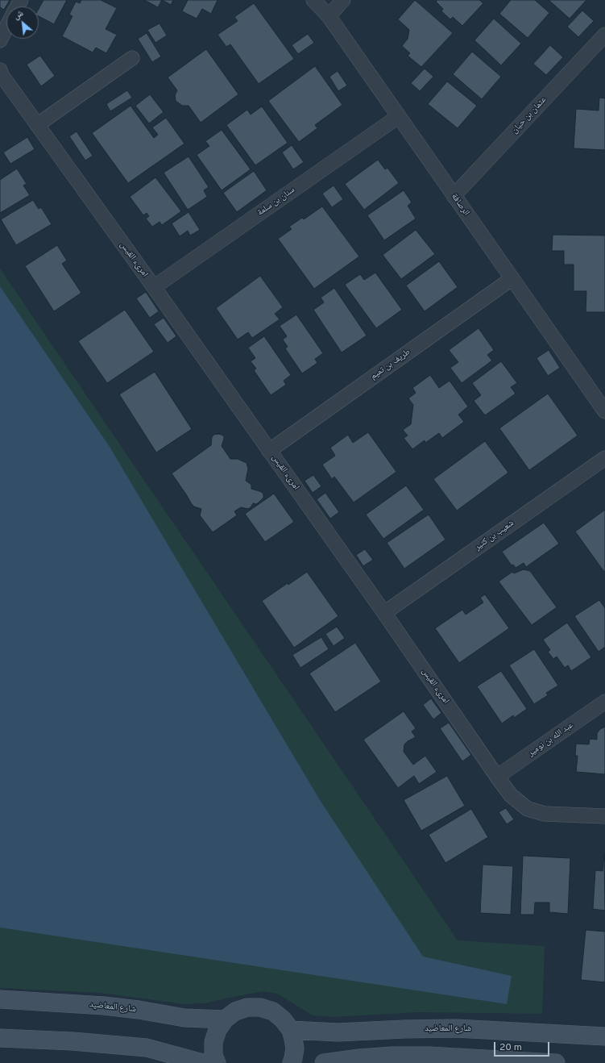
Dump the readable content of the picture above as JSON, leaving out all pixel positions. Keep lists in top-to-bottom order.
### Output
{
  "streets": {
    "street": [
      "عثمان بن حيان",
      "سنان بن سلمة",
      "الرصافة",
      "امرىء القيس",
      "طريف بن تميم",
      "شعيب بن كثير",
      "عبد الله بن نومير",
      "شارع المعاضيد"
    ]
  },
  "crossings": [
    ["عثمان بن حيان", "الرصافة"],
    ["سنان بن سلمة", "الرصافة"],
    ["سنان بن سلمة", "امرىء القيس"],
    ["الرصافة", "طريف بن تميم"],
    ["امرىء القيس", "طريف بن تميم"],
    ["امرىء القيس", "شعيب بن كثير"],
    ["امرىء القيس", "عبد الله بن نومير"]
  ],
  "scale_bar": "20 m",
  "north": "top left"
}
